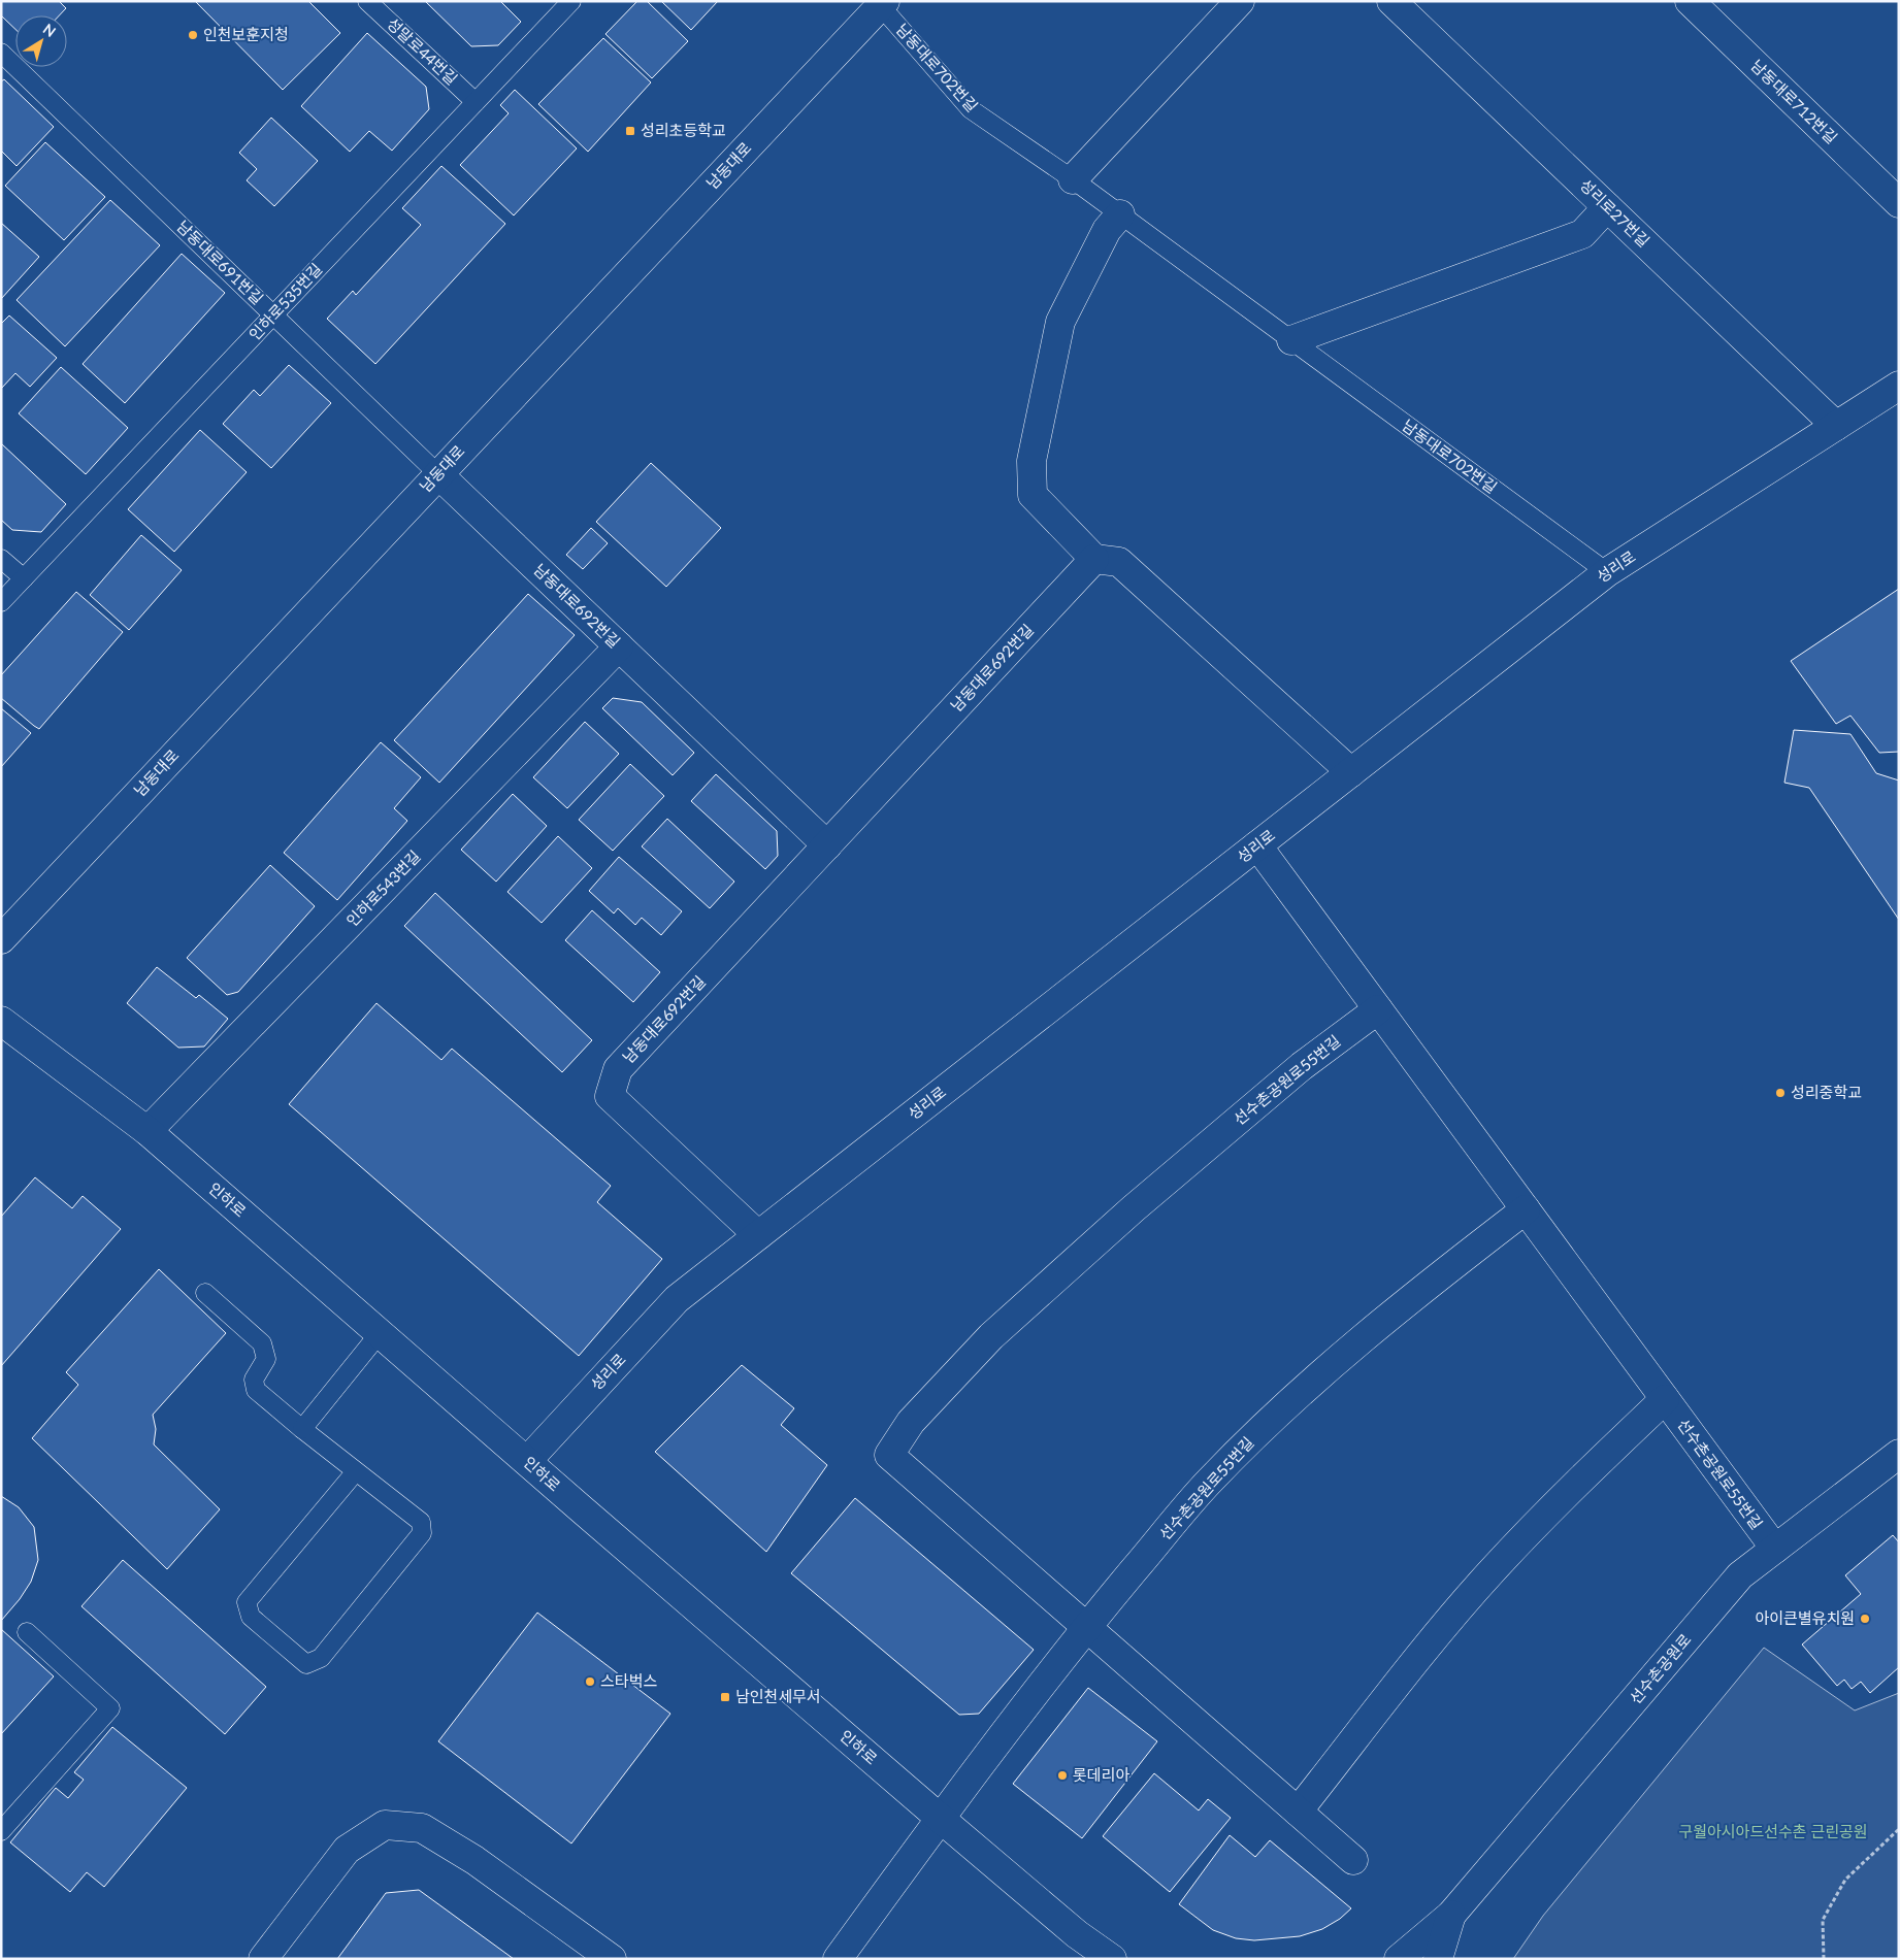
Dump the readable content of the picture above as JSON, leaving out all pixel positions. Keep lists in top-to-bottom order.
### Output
{
  "streets": {
    "street": [
      "남동대로712번길",
      "남동대로",
      "성리로27번길",
      "성리로",
      "남동대로692번길",
      "인하로543번길",
      "선수촌공원로55번길",
      "인하로",
      "선수촌공원로"
    ],
    "lane": [
      "성말로44번길",
      "남동대로702번길",
      "남동대로691번길",
      "인하로535번길"
    ]
  },
  "crossings": [
    ["성말로44번길", "인하로535번길"],
    ["남동대로702번길", "남동대로"],
    ["남동대로702번길", "성리로"],
    ["남동대로", "남동대로691번길"],
    ["남동대로", "남동대로692번길"],
    ["성리로27번길", "성리로"],
    ["남동대로691번길", "인하로535번길"],
    ["남동대로691번길", "남동대로692번길"],
    ["성리로", "남동대로692번길"],
    ["성리로", "선수촌공원로55번길"],
    ["성리로", "인하로"],
    ["남동대로692번길", "인하로543번길"],
    ["인하로543번길", "인하로"],
    ["선수촌공원로55번길", "인하로"],
    ["선수촌공원로55번길", "선수촌공원로"]
  ],
  "parks": ["구월아시아드선수촌 근린공원"],
  "places": {
    "other": [
      "인천보훈지청",
      "성리중학교",
      "아이큰별유치원",
      "스타벅스",
      "롯데리아"
    ],
    "transit": ["성리초등학교", "남인천세무서"]
  },
  "north": "top right"
}
